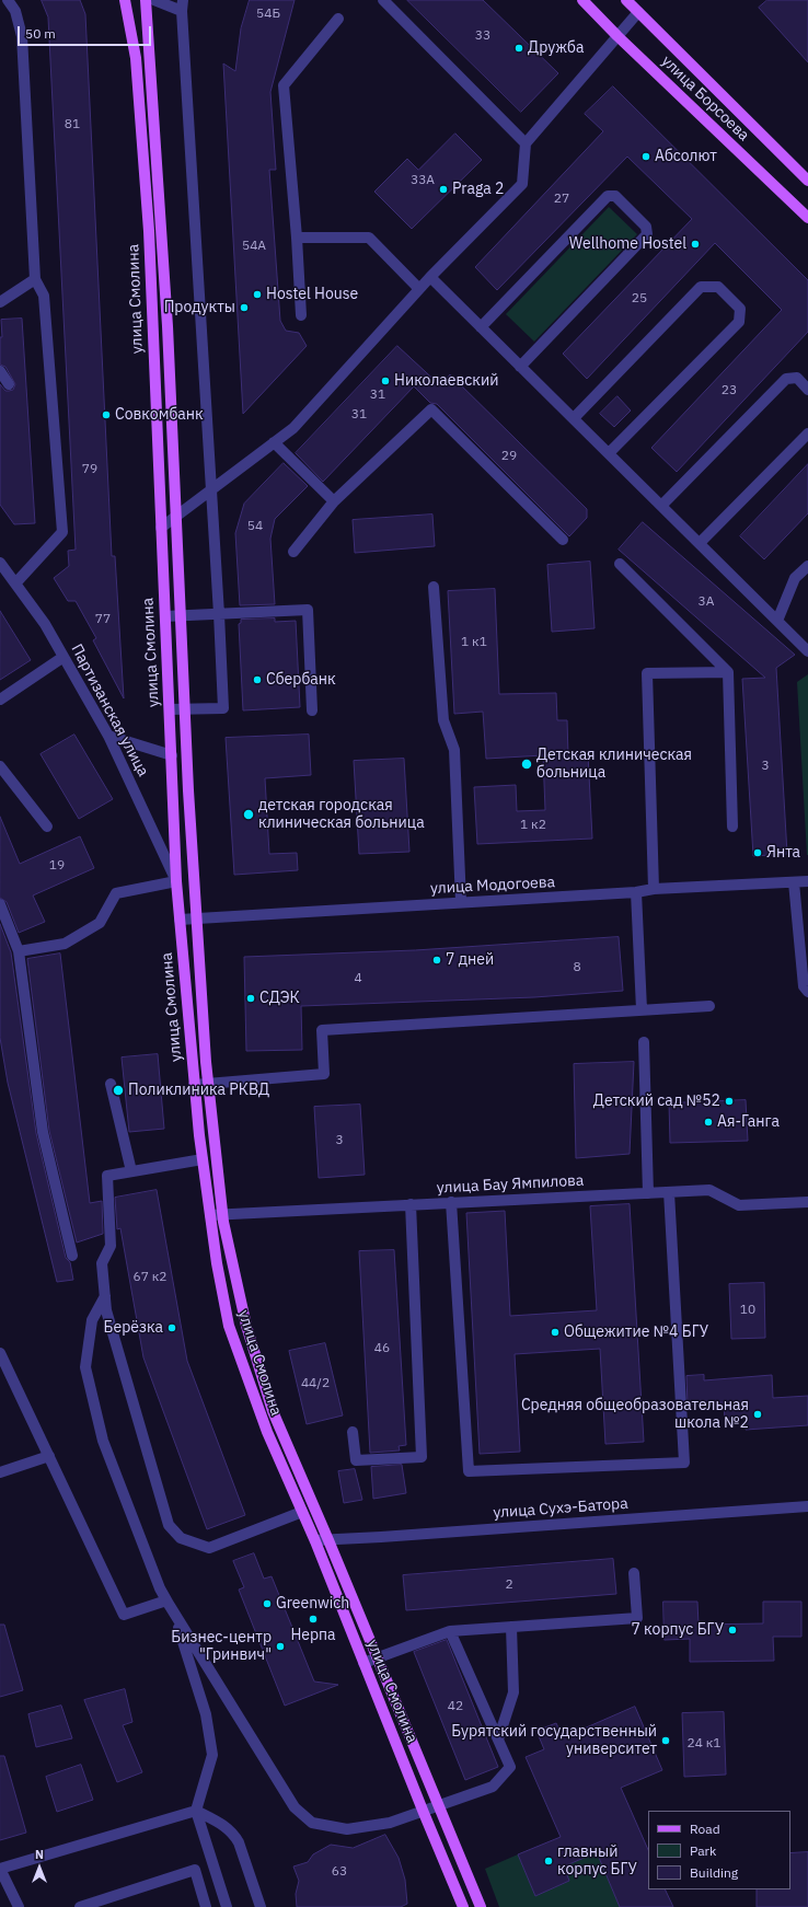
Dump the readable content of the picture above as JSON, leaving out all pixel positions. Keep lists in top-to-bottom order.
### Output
{
  "streets": {
    "main road": ["улица Борсоева", "улица Смолина"],
    "street": [
      "Партизанская улица",
      "улица Модогоева",
      "улица Бау Ямпилова",
      "улица Сухэ-Батора"
    ]
  },
  "crossings": [
    ["улица Смолина", "Партизанская улица"],
    ["улица Смолина", "улица Модогоева"],
    ["улица Смолина", "улица Бау Ямпилова"],
    ["улица Смолина", "улица Сухэ-Батора"]
  ],
  "places": [
    "Дружба",
    "Абсолют",
    "Praga 2",
    "Wellhome Hostel",
    "Hostel House",
    "Продукты",
    "Николаевский",
    "Совкомбанк",
    "Сбербанк",
    "Детская клиническая больница",
    "детская городская клиническая больница",
    "Янта",
    "7 дней",
    "СДЭК",
    "Поликлиника РКВД",
    "Детский сад №52",
    "Ая-Ганга",
    "Берёзка",
    "Общежитие №4 БГУ",
    "Средняя общеобразовательная школа №2",
    "Greenwich",
    "Нерпа",
    "7 корпус БГУ",
    "Бизнес-центр \"Гринвич\"",
    "Бурятский государственный университет",
    "главный корпус БГУ"
  ],
  "house_numbers": [
    "54Б",
    "33",
    "81",
    "33А",
    "27",
    "54А",
    "25",
    "23",
    "31",
    "31",
    "29",
    "79",
    "54",
    "3А",
    "77",
    "1 к1",
    "3",
    "1 к2",
    "19",
    "8",
    "4",
    "3",
    "67 к2",
    "10",
    "46",
    "44/2",
    "2",
    "42",
    "24 к1",
    "63"
  ],
  "legend": ["Road", "Park", "Building"],
  "scale_bar": "50 m",
  "north": "top"
}
